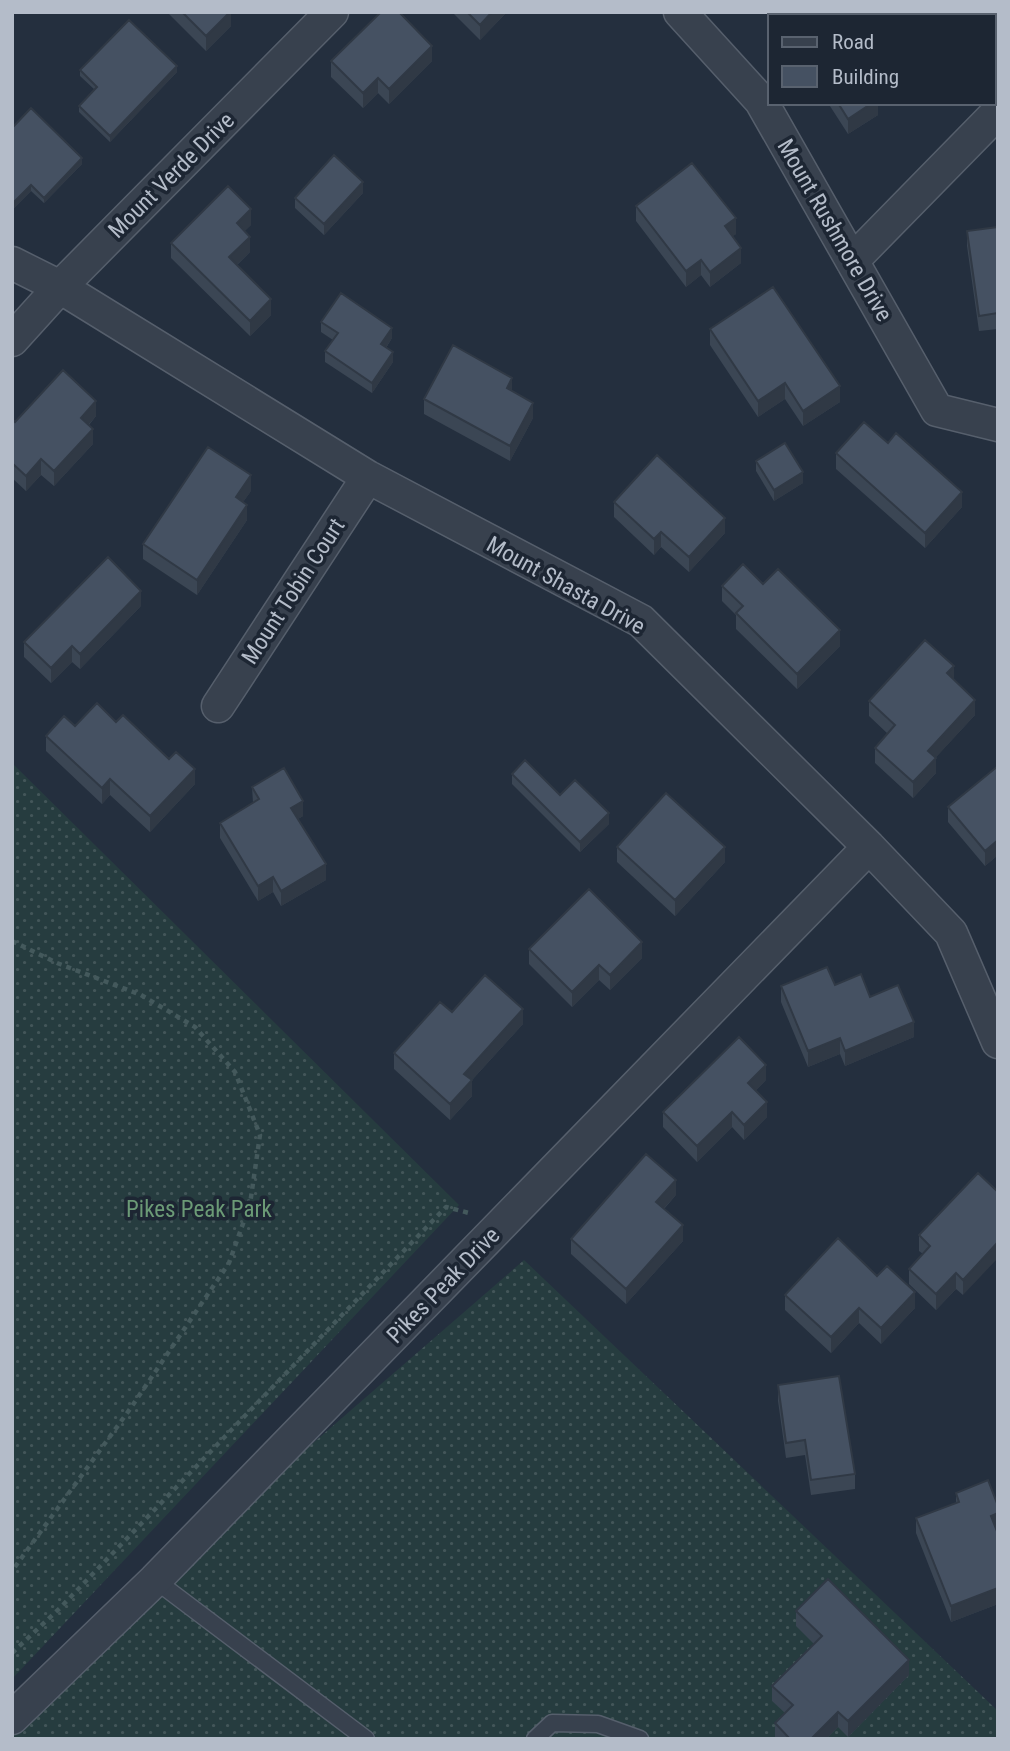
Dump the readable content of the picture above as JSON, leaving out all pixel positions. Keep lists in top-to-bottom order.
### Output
{
  "streets": {
    "street": [
      "Mount Verde Drive",
      "Mount Rushmore Drive",
      "Mount Shasta Drive",
      "Mount Tobin Court",
      "Pikes Peak Drive"
    ]
  },
  "crossings": [
    ["Mount Verde Drive", "Mount Shasta Drive"],
    ["Mount Shasta Drive", "Mount Tobin Court"],
    ["Mount Shasta Drive", "Pikes Peak Drive"]
  ],
  "parks": ["Pikes Peak Park"],
  "legend": ["Road", "Building"]
}
